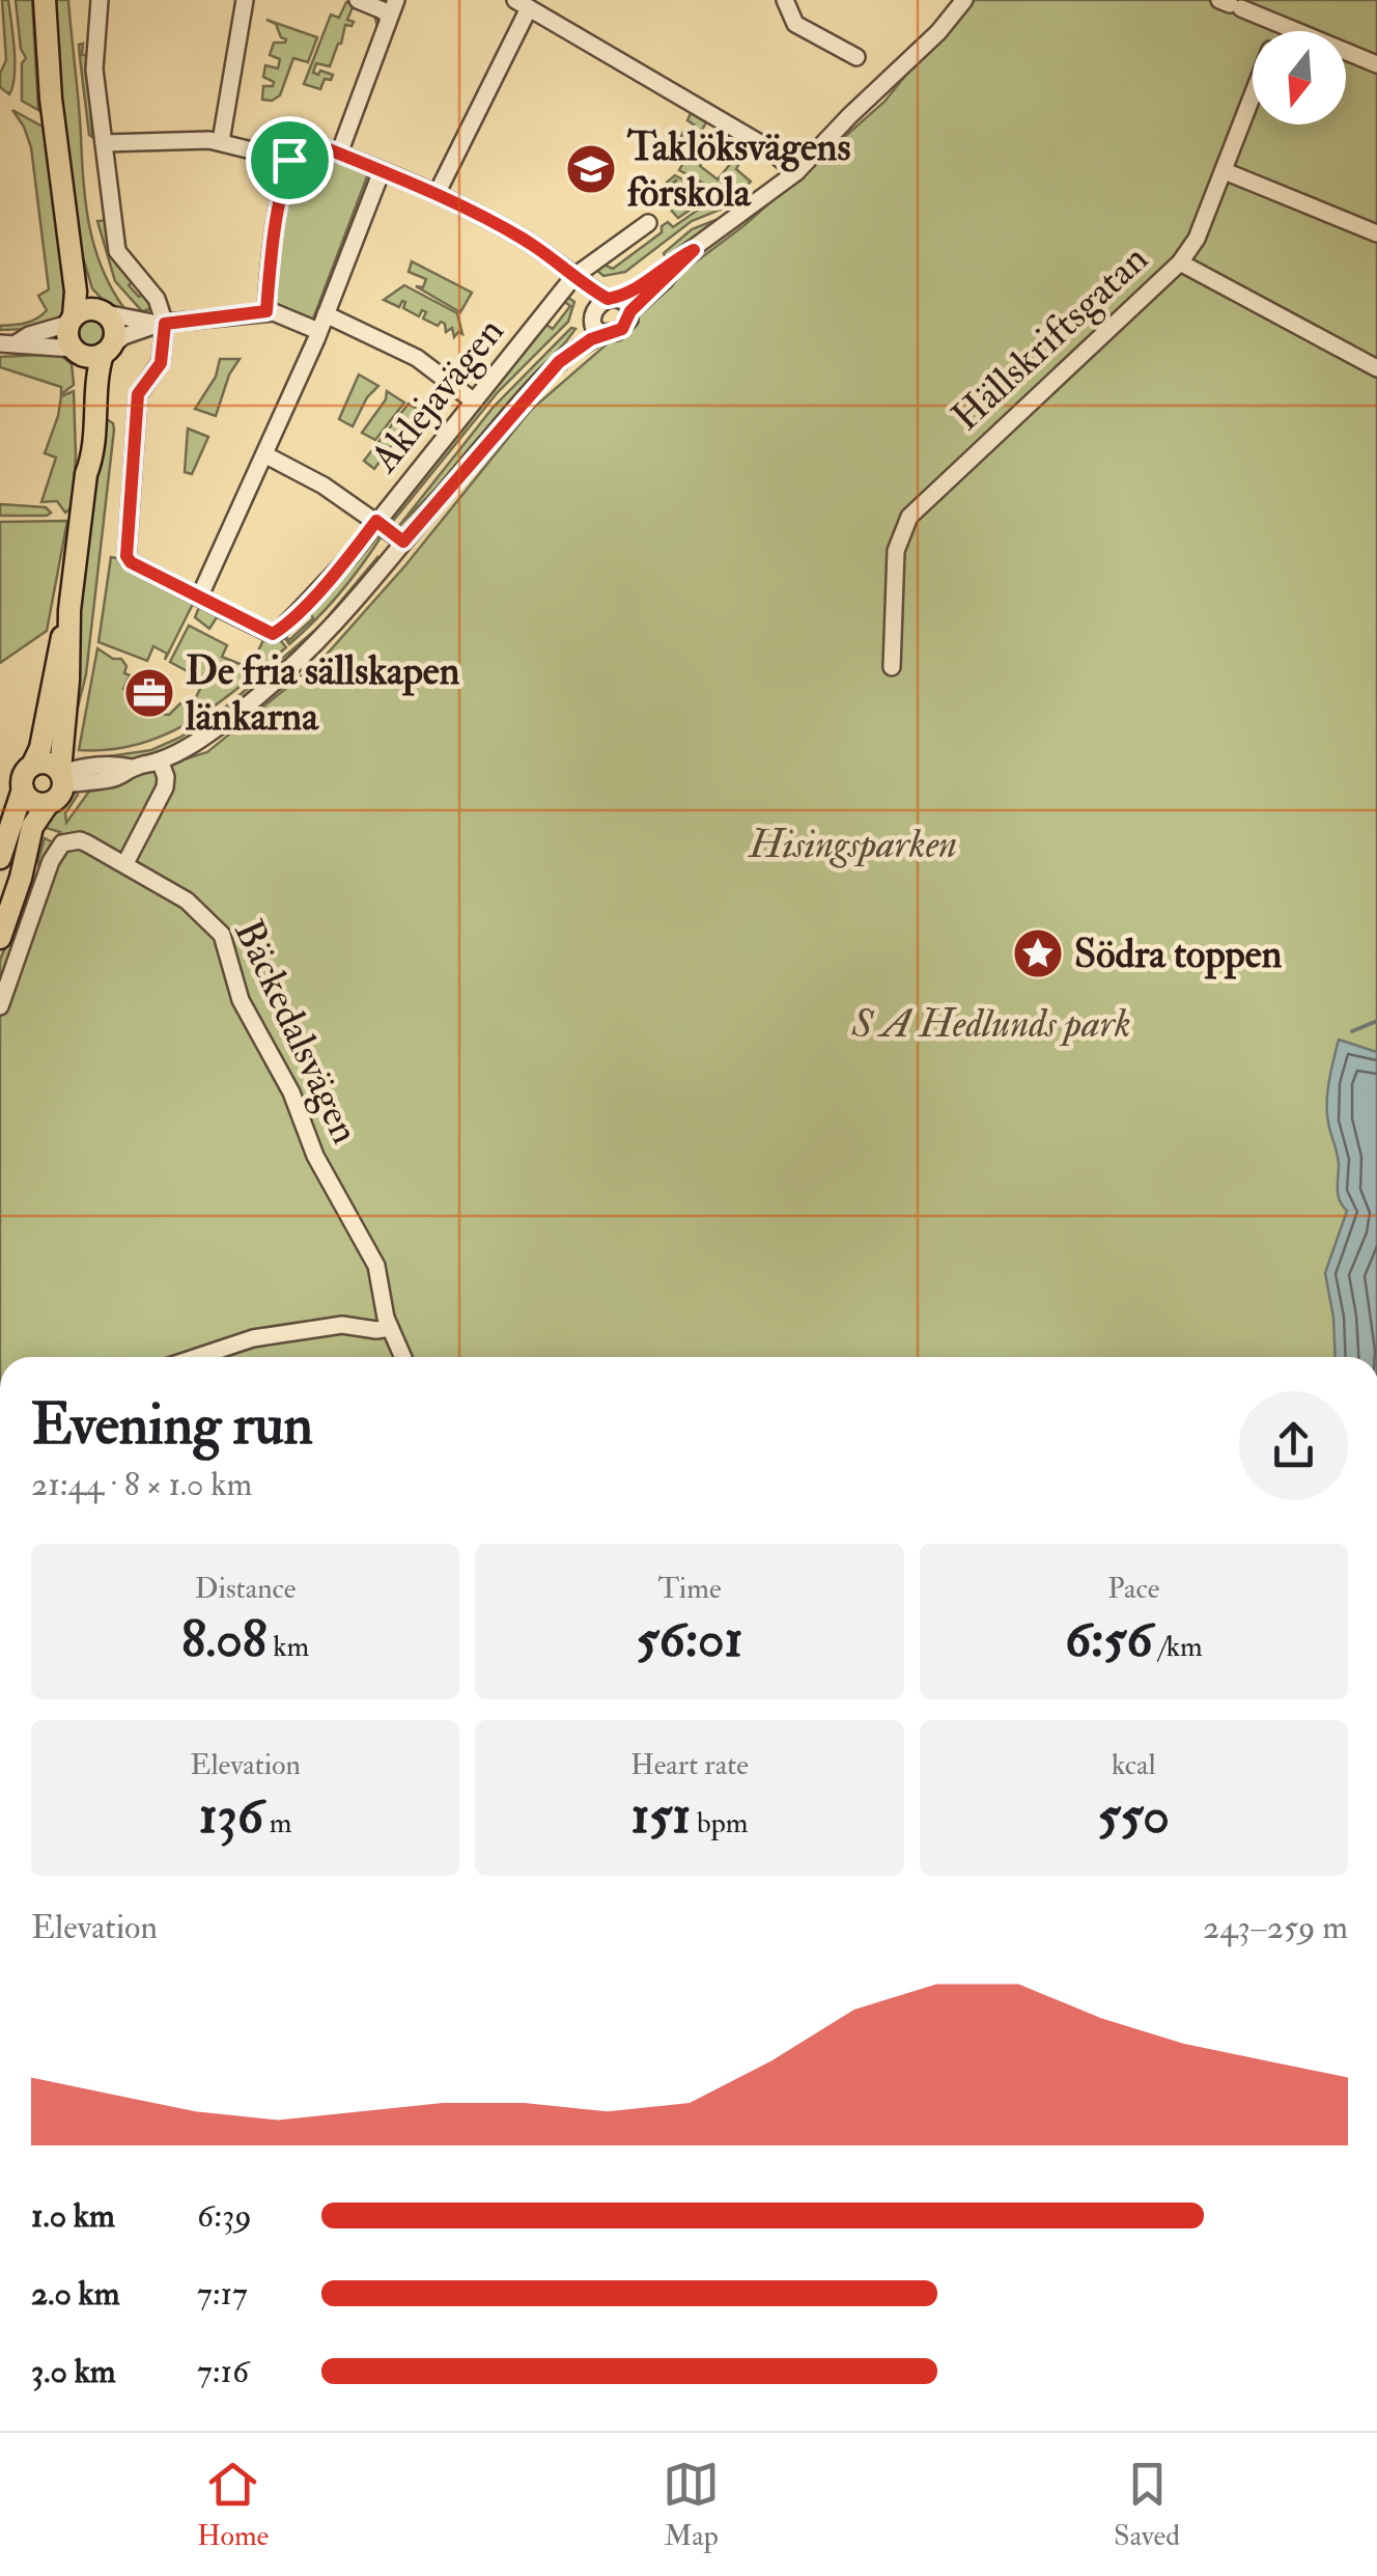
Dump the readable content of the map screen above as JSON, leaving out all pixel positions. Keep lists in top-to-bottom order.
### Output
{
  "streets": {
    "street": ["Hällskriftsgatan", "Aklejavägen", "Bäckedalsvägen"]
  },
  "parks": ["Hisingsparken", "S A Hedlunds park"],
  "places": {
    "school or university": ["Taklöksvägens förskola"],
    "office": ["De fria sällskapen länkarna"],
    "place": ["Södra toppen"]
  },
  "north": "bottom",
  "page": {
    "heading": ["Evening run", "21:44 · 8 × 1.0 km"],
    "stats": [
      ["Distance", "8.08 km"],
      ["Time", "56:01"],
      ["Pace", "6:56 /km"],
      ["Elevation", "136 m"],
      ["Heart rate", "151 bpm"],
      ["kcal", "550"]
    ],
    "chart": ["Elevation", "243–259 m"],
    "list": [
      {
        "name": "1.0 km",
        "note": "6:39"
      },
      {
        "name": "2.0 km",
        "note": "7:17"
      },
      {
        "name": "3.0 km",
        "note": "7:16"
      }
    ],
    "tabs": ["Home", "Map", "Saved"]
  }
}
